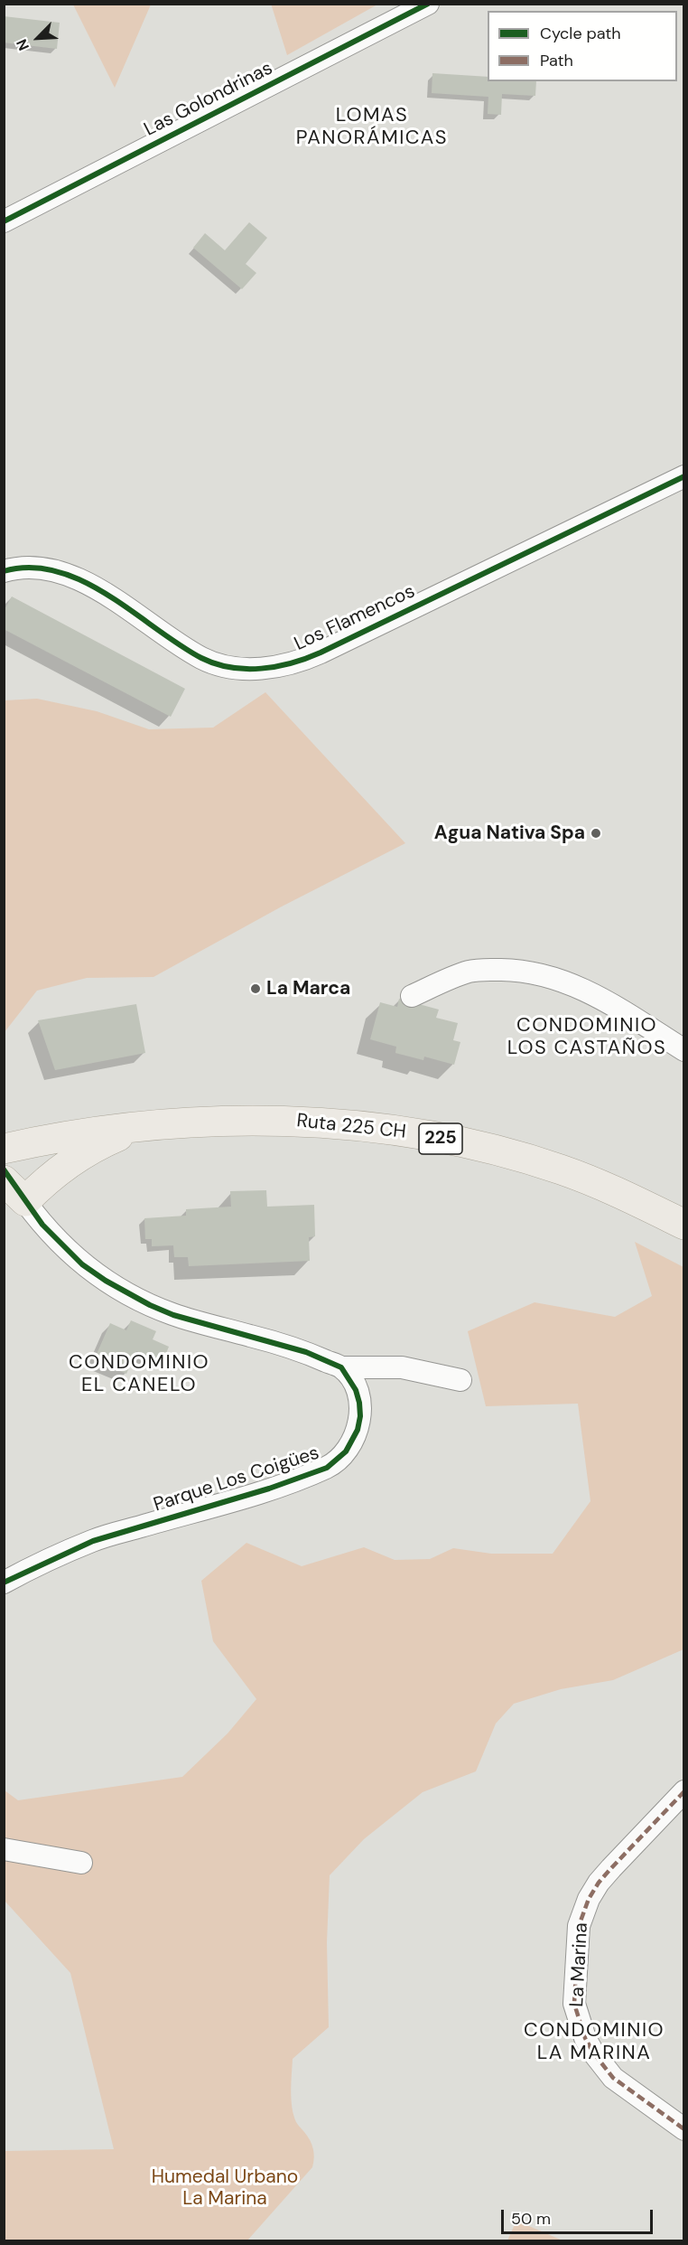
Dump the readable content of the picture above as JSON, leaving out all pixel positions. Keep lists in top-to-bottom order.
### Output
{
  "streets": {
    "main road": ["Ruta 225 CH", "225"],
    "street": [
      "Las Golondrinas",
      "Los Flamencos",
      "Parque Los Coigües",
      "La Marina"
    ]
  },
  "districts": [
    "LOMAS PANORÁMICAS",
    "CONDOMINIO LOS CASTAÑOS",
    "CONDOMINIO EL CANELO",
    "CONDOMINIO LA MARINA"
  ],
  "parks": ["Humedal Urbano La Marina"],
  "places": ["Agua Nativa Spa", "La Marca"],
  "legend": ["Cycle path", "Path"],
  "scale_bar": "50 m",
  "north": "bottom left"
}
